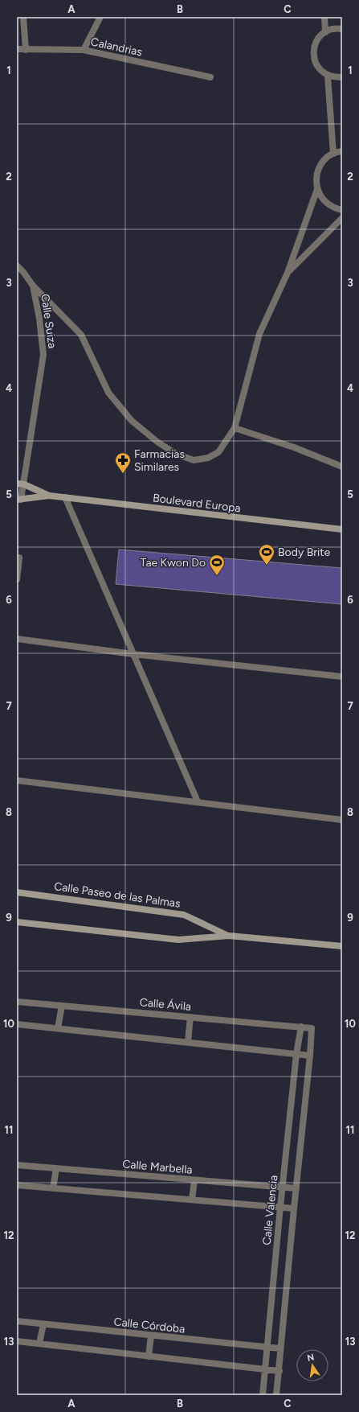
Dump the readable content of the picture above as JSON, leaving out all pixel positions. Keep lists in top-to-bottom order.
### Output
{
  "streets": {
    "street": [
      "Calandrias",
      "Calle Suiza",
      "Boulevard Europa",
      "Calle Paseo de las Palmas",
      "Calle Ávila",
      "Calle Marbella",
      "Calle Valencia",
      "Calle Córdoba"
    ]
  },
  "crossings": [
    ["Calle Suiza", "Boulevard Europa"],
    ["Calle Ávila", "Calle Valencia"],
    ["Calle Marbella", "Calle Valencia"],
    ["Calle Valencia", "Calle Córdoba"]
  ],
  "places": {
    "pharmacy": ["Farmacias Similares"],
    "sports": ["Body Brite", "Tae Kwon Do"]
  },
  "north": "top",
  "grid": {
    "columns": ["A", "B", "C"],
    "rows": [
      "1",
      "2",
      "3",
      "4",
      "5",
      "6",
      "7",
      "8",
      "9",
      "10",
      "11",
      "12",
      "13"
    ]
  }
}
